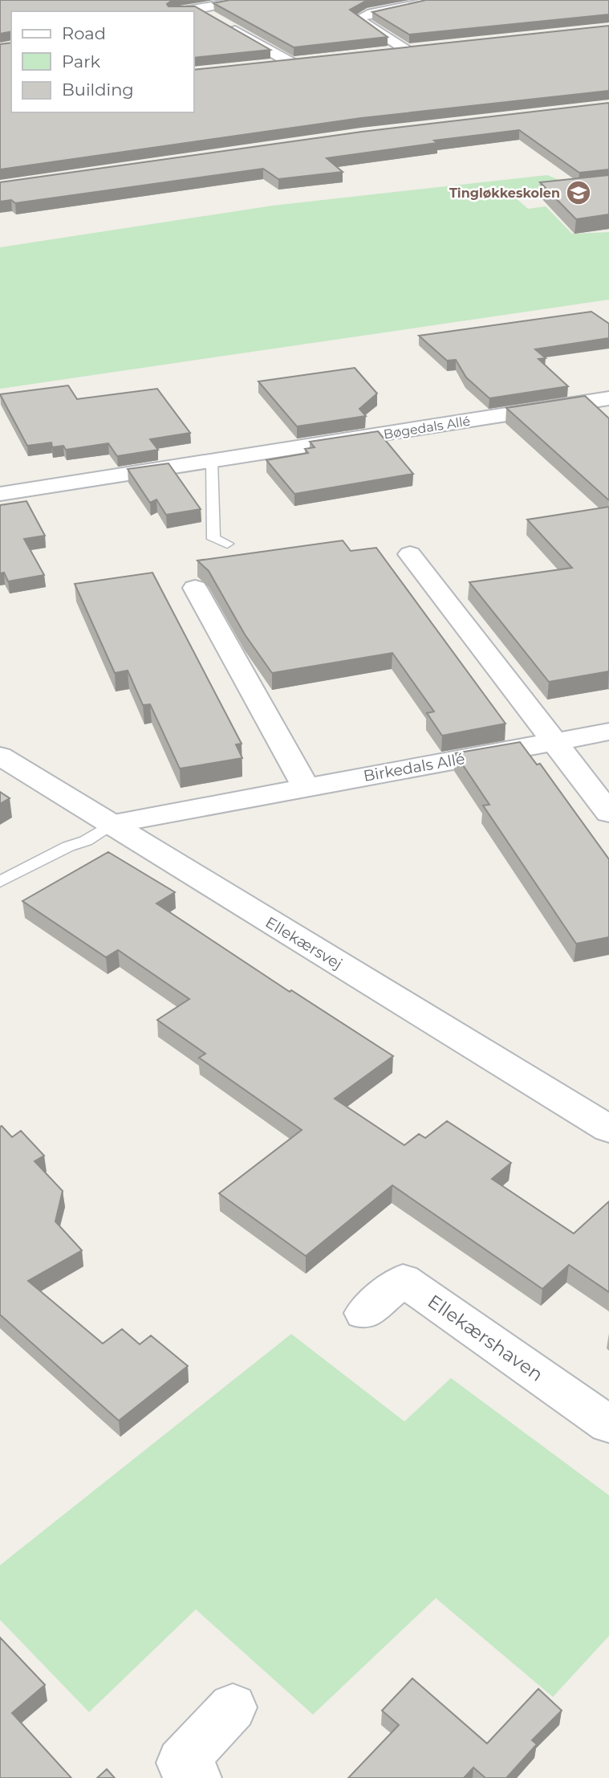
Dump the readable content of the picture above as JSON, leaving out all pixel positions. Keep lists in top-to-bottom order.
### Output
{
  "streets": {
    "street": [
      "Bøgedals Allé",
      "Birkedals Allé",
      "Ellekærsvej",
      "Ellekærshaven"
    ]
  },
  "crossings": [
    ["Birkedals Allé", "Ellekærsvej"]
  ],
  "places": {
    "school or university": ["Tingløkkeskolen"]
  },
  "legend": ["Road", "Park", "Building"]
}
